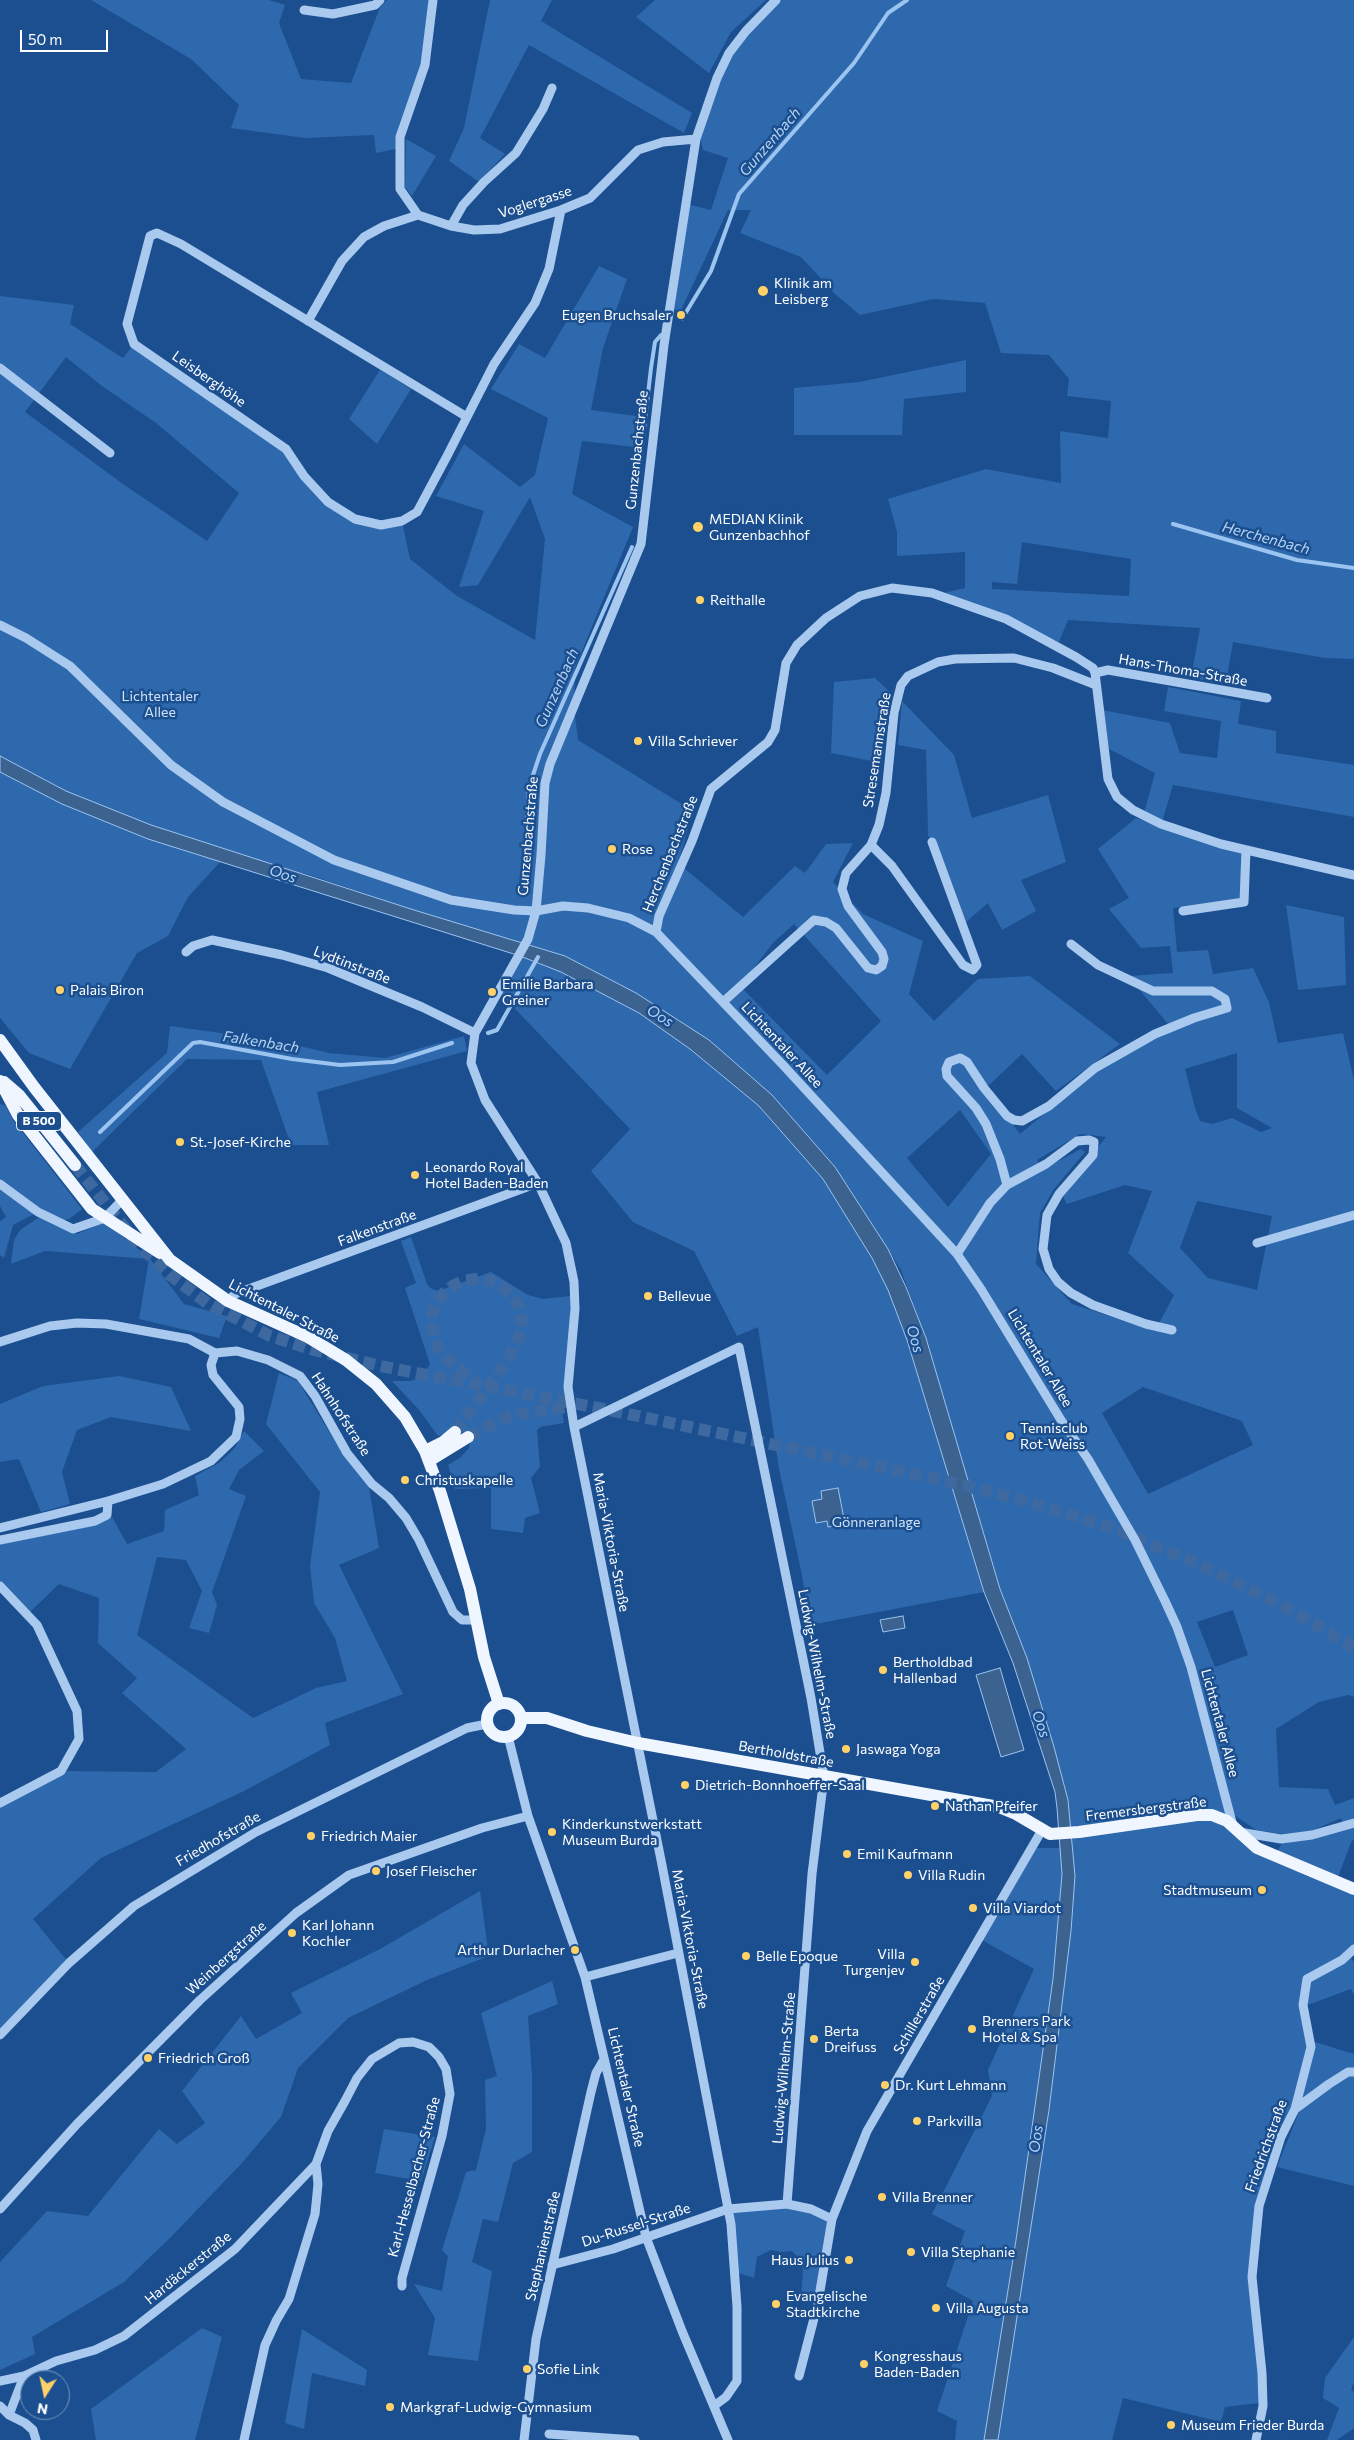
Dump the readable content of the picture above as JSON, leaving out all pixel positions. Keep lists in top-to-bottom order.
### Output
{
  "streets": {
    "main road": [
      "B 500",
      "Lichtentaler Straße",
      "Bertholdstraße",
      "Fremersbergstraße"
    ],
    "street": [
      "Voglergasse",
      "Leisberghöhe",
      "Gunzenbachstraße",
      "Hans-Thoma-Straße",
      "Stresemannstraße",
      "Herchenbachstraße",
      "Lydtinstraße",
      "Lichtentaler Allee",
      "Falkenstraße",
      "Hahnhofstraße",
      "Maria-Viktoria-Straße",
      "Ludwig-Wilhelm-Straße",
      "Friedhofstraße",
      "Weinbergstraße",
      "Schillerstraße",
      "Friedrichstraße",
      "Karl-Hesselbacher-Straße",
      "Du-Russel-Straße",
      "Stephanienstraße",
      "Hardäckerstraße"
    ]
  },
  "crossings": [
    ["Voglergasse", "Leisberghöhe"],
    ["Voglergasse", "Gunzenbachstraße"],
    ["Gunzenbachstraße", "Lichtentaler Allee"],
    ["Gunzenbachstraße", "Maria-Viktoria-Straße"],
    ["Hans-Thoma-Straße", "Herchenbachstraße"],
    ["Stresemannstraße", "Lichtentaler Allee"],
    ["Herchenbachstraße", "Lichtentaler Allee"],
    ["Lydtinstraße", "Maria-Viktoria-Straße"],
    ["Lichtentaler Allee", "Maria-Viktoria-Straße"],
    ["Lichtentaler Allee", "Fremersbergstraße"],
    ["Falkenstraße", "Lichtentaler Straße"],
    ["Falkenstraße", "Maria-Viktoria-Straße"],
    ["Lichtentaler Straße", "Hahnhofstraße"],
    ["Lichtentaler Straße", "Maria-Viktoria-Straße"],
    ["Lichtentaler Straße", "Bertholdstraße"],
    ["Lichtentaler Straße", "Friedhofstraße"],
    ["Lichtentaler Straße", "Weinbergstraße"],
    ["Lichtentaler Straße", "Du-Russel-Straße"],
    ["Lichtentaler Straße", "Stephanienstraße"],
    ["Maria-Viktoria-Straße", "Ludwig-Wilhelm-Straße"],
    ["Maria-Viktoria-Straße", "Bertholdstraße"],
    ["Maria-Viktoria-Straße", "Du-Russel-Straße"],
    ["Ludwig-Wilhelm-Straße", "Bertholdstraße"],
    ["Ludwig-Wilhelm-Straße", "Du-Russel-Straße"],
    ["Bertholdstraße", "Fremersbergstraße"],
    ["Bertholdstraße", "Friedhofstraße"],
    ["Bertholdstraße", "Schillerstraße"],
    ["Schillerstraße", "Du-Russel-Straße"],
    ["Karl-Hesselbacher-Straße", "Hardäckerstraße"],
    ["Du-Russel-Straße", "Stephanienstraße"]
  ],
  "water": [
    "Gunzenbach",
    "Herchenbach",
    "Oos",
    "Falkenbach"
  ],
  "parks": ["Lichtentaler Allee", "Gönneranlage"],
  "places": [
    "Klinik am Leisberg",
    "Eugen Bruchsaler",
    "MEDIAN Klinik Gunzenbachhof",
    "Reithalle",
    "Villa Schriever",
    "Rose",
    "Palais Biron",
    "Emilie Barbara Greiner",
    "St.-Josef-Kirche",
    "Leonardo Royal Hotel Baden-Baden",
    "Bellevue",
    "Tennisclub Rot-Weiss",
    "Christuskapelle",
    "Bertholdbad Hallenbad",
    "Jaswaga Yoga",
    "Dietrich-Bonnhoeffer-Saal",
    "Nathan Pfeifer",
    "Kinderkunstwerkstatt Museum Burda",
    "Friedrich Maier",
    "Emil Kaufmann",
    "Josef Fleischer",
    "Villa Rudin",
    "Stadtmuseum",
    "Villa Viardot",
    "Karl Johann Kochler",
    "Arthur Durlacher",
    "Belle Epoque",
    "Villa Turgenjev",
    "Brenners Park Hotel & Spa",
    "Berta Dreifuss",
    "Friedrich Groß",
    "Dr. Kurt Lehmann",
    "Parkvilla",
    "Villa Brenner",
    "Villa Stephanie",
    "Haus Julius",
    "Evangelische Stadtkirche",
    "Villa Augusta",
    "Kongresshaus Baden-Baden",
    "Sofie Link",
    "Markgraf-Ludwig-Gymnasium",
    "Museum Frieder Burda"
  ],
  "scale_bar": "50 m",
  "north": "bottom"
}
